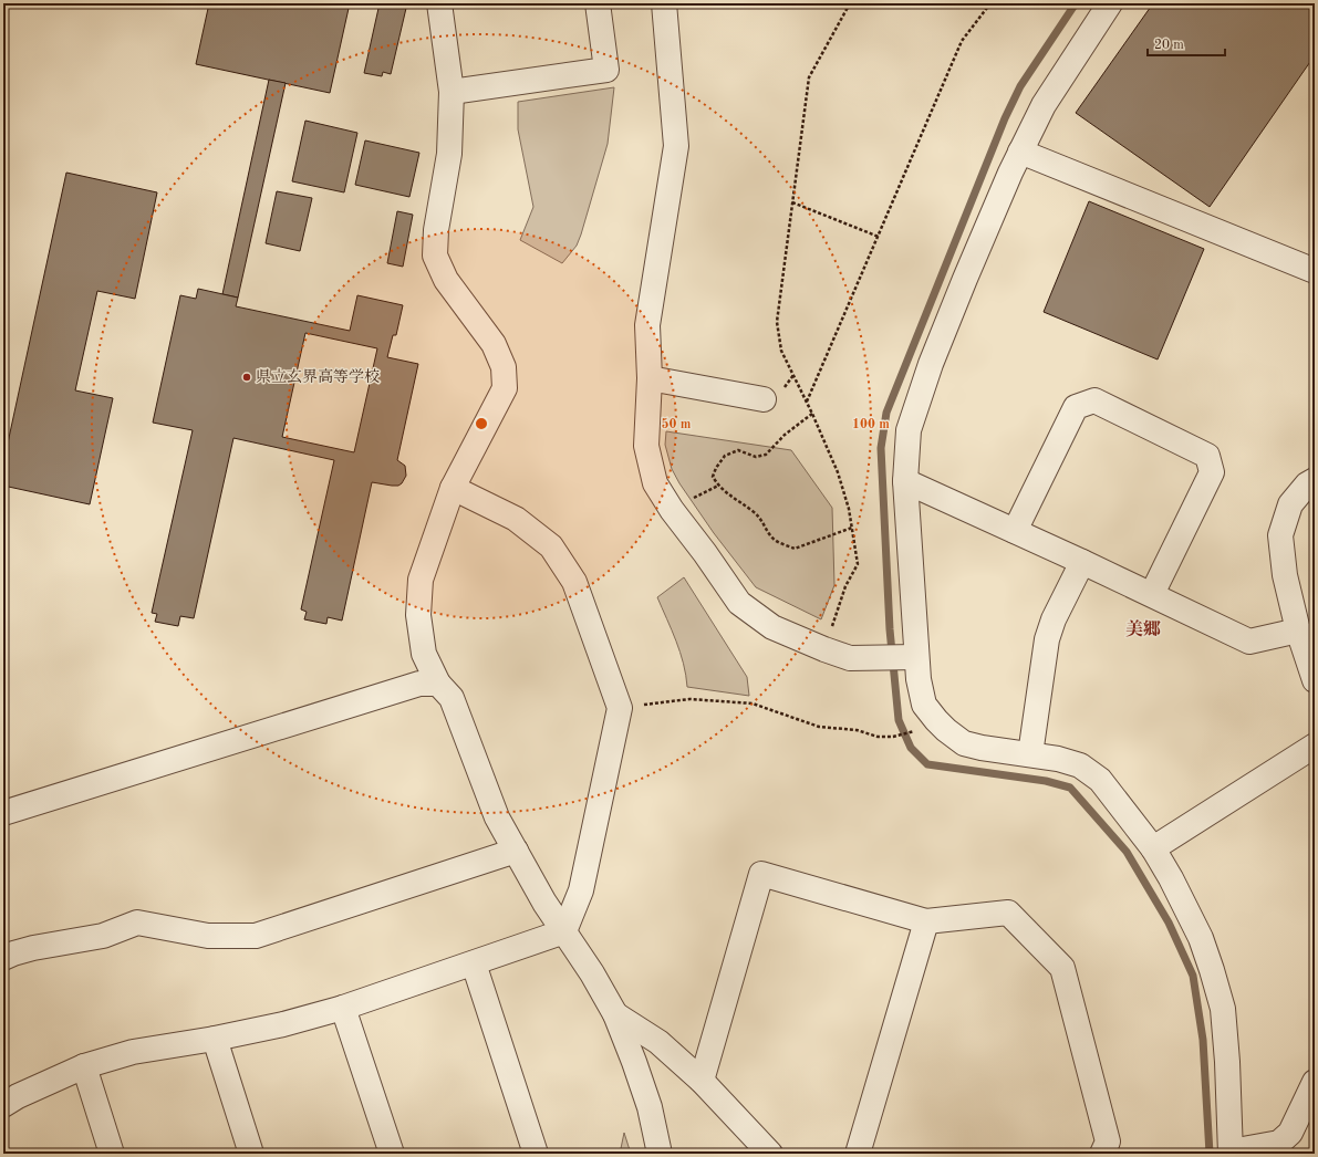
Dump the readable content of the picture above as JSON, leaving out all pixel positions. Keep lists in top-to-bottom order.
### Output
{
  "districts": ["美郷"],
  "places": ["県立玄界高等学校"],
  "scale_bar": "20 m",
  "rings": ["50 m", "100 m"]
}
